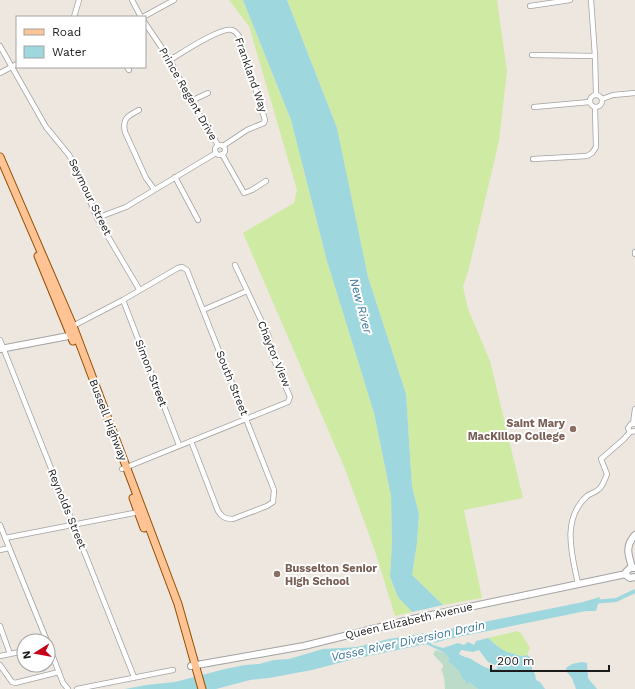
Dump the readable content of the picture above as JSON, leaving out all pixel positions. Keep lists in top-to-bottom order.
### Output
{
  "streets": {
    "main road": ["Bussell Highway"],
    "street": [
      "Frankland Way",
      "Prince Regent Drive",
      "Seymour Street",
      "Chaytor View",
      "Simon Street",
      "South Street",
      "Reynolds Street",
      "Queen Elizabeth Avenue"
    ]
  },
  "crossings": [
    ["Frankland Way", "Prince Regent Drive"],
    ["Prince Regent Drive", "Seymour Street"],
    ["Seymour Street", "South Street"],
    ["Chaytor View", "Simon Street"],
    ["Chaytor View", "South Street"],
    ["Chaytor View", "Bussell Highway"],
    ["Bussell Highway", "Queen Elizabeth Avenue"]
  ],
  "water": ["New River", "Vasse River Diversion Drain"],
  "places": ["Saint Mary MacKillop College", "Busselton Senior High School"],
  "legend": ["Road", "Water"],
  "scale_bar": "200 m",
  "north": "left"
}
